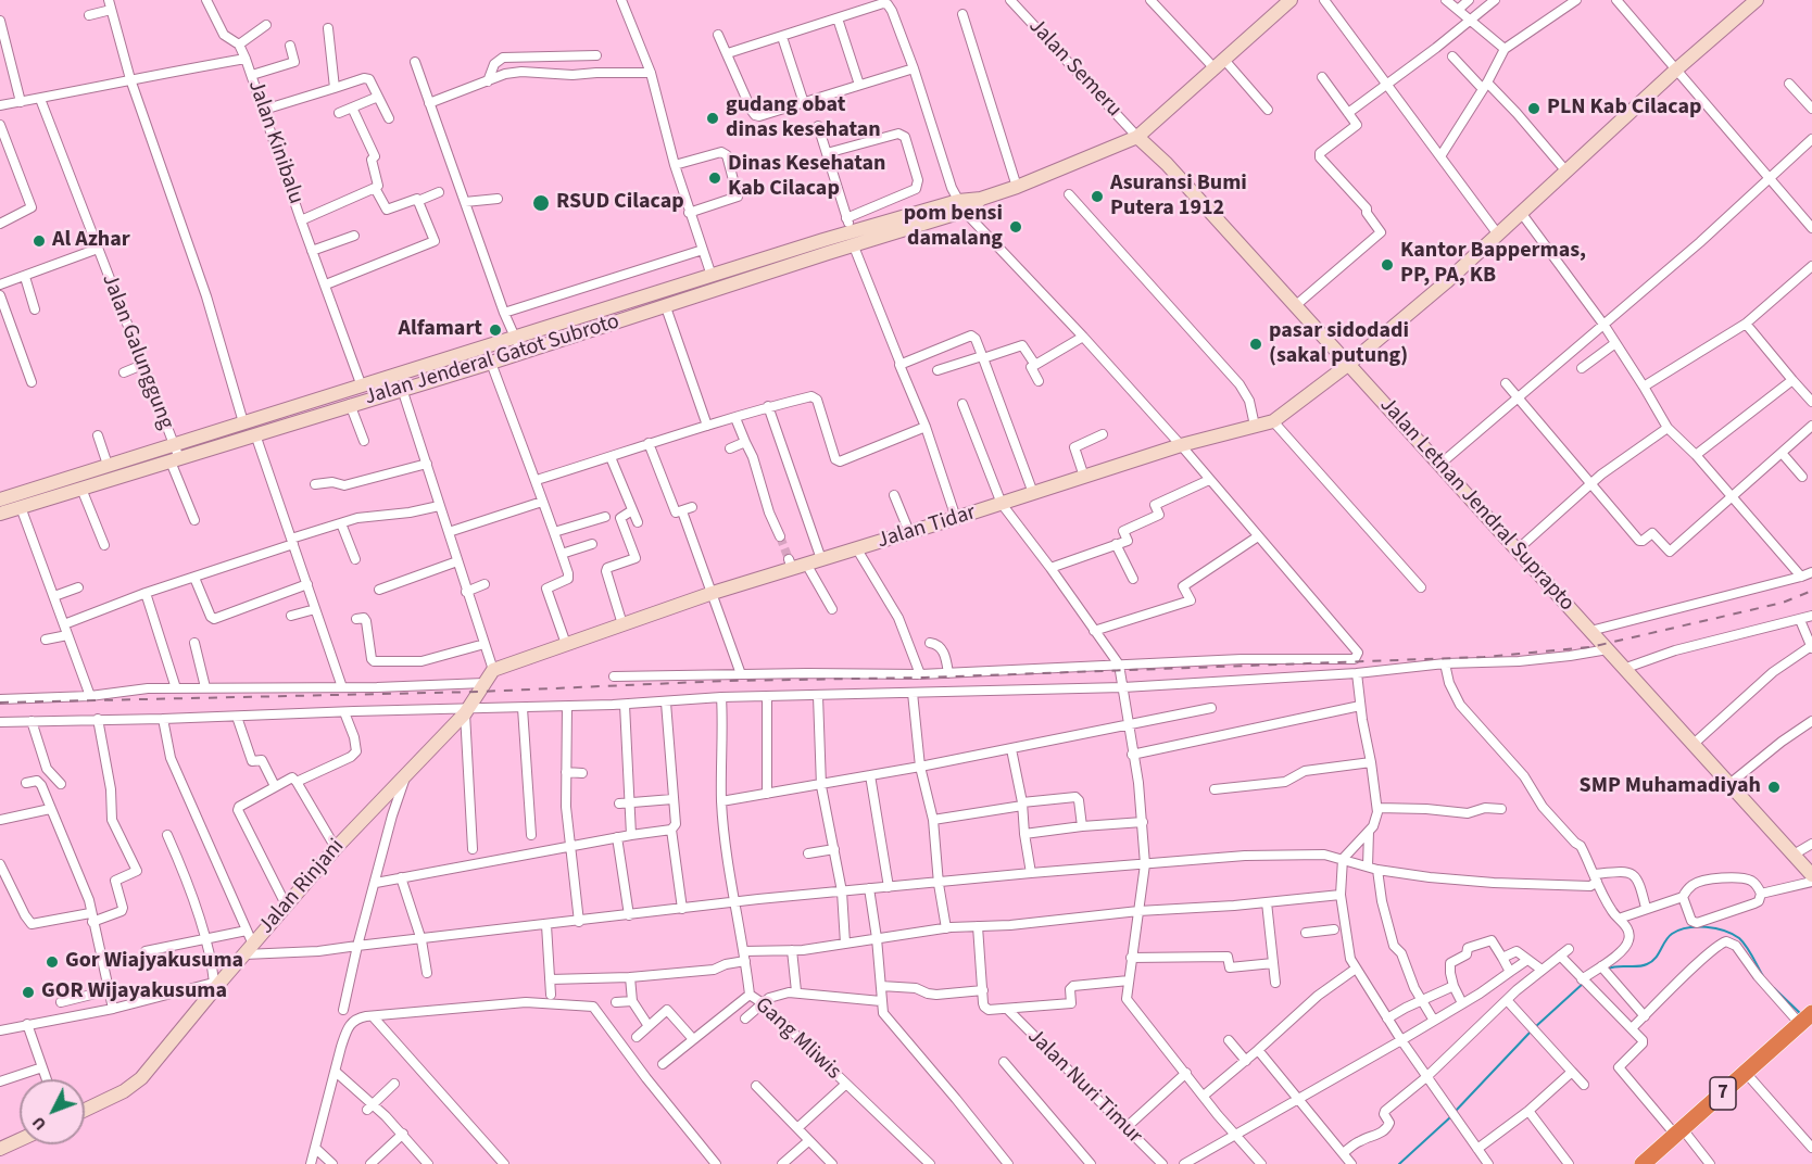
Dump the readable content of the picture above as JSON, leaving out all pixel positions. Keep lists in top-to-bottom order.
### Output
{
  "streets": {
    "highway": ["7"],
    "main road": [
      "Jalan Jenderal Gatot Subroto",
      "Jalan Letnan Jendral Suprapto",
      "Jalan Tidar",
      "Jalan Rinjani"
    ],
    "street": [
      "Jalan Semeru",
      "Jalan Kinibalu",
      "Jalan Galunggung",
      "Gang Mliwis",
      "Jalan Nuri Timur"
    ]
  },
  "crossings": [
    ["Jalan Semeru", "Jalan Jenderal Gatot Subroto"],
    ["Jalan Semeru", "Jalan Letnan Jendral Suprapto"],
    ["Jalan Kinibalu", "Jalan Galunggung"],
    ["Jalan Kinibalu", "Jalan Jenderal Gatot Subroto"],
    ["Jalan Galunggung", "Jalan Jenderal Gatot Subroto"],
    ["Jalan Jenderal Gatot Subroto", "Jalan Letnan Jendral Suprapto"],
    ["Jalan Letnan Jendral Suprapto", "Jalan Tidar"],
    ["Jalan Tidar", "Jalan Rinjani"]
  ],
  "places": [
    "PLN Kab Cilacap",
    "gudang obat dinas kesehatan",
    "Dinas Kesehatan Kab Cilacap",
    "Asuransi Bumi Putera 1912",
    "RSUD Cilacap",
    "pom bensi damalang",
    "Al Azhar",
    "Kantor Bappermas, PP, PA, KB",
    "Alfamart",
    "pasar sidodadi (sakal putung)",
    "SMP Muhamadiyah",
    "Gor Wiajyakusuma",
    "GOR Wijayakusuma"
  ],
  "north": "bottom left"
}
